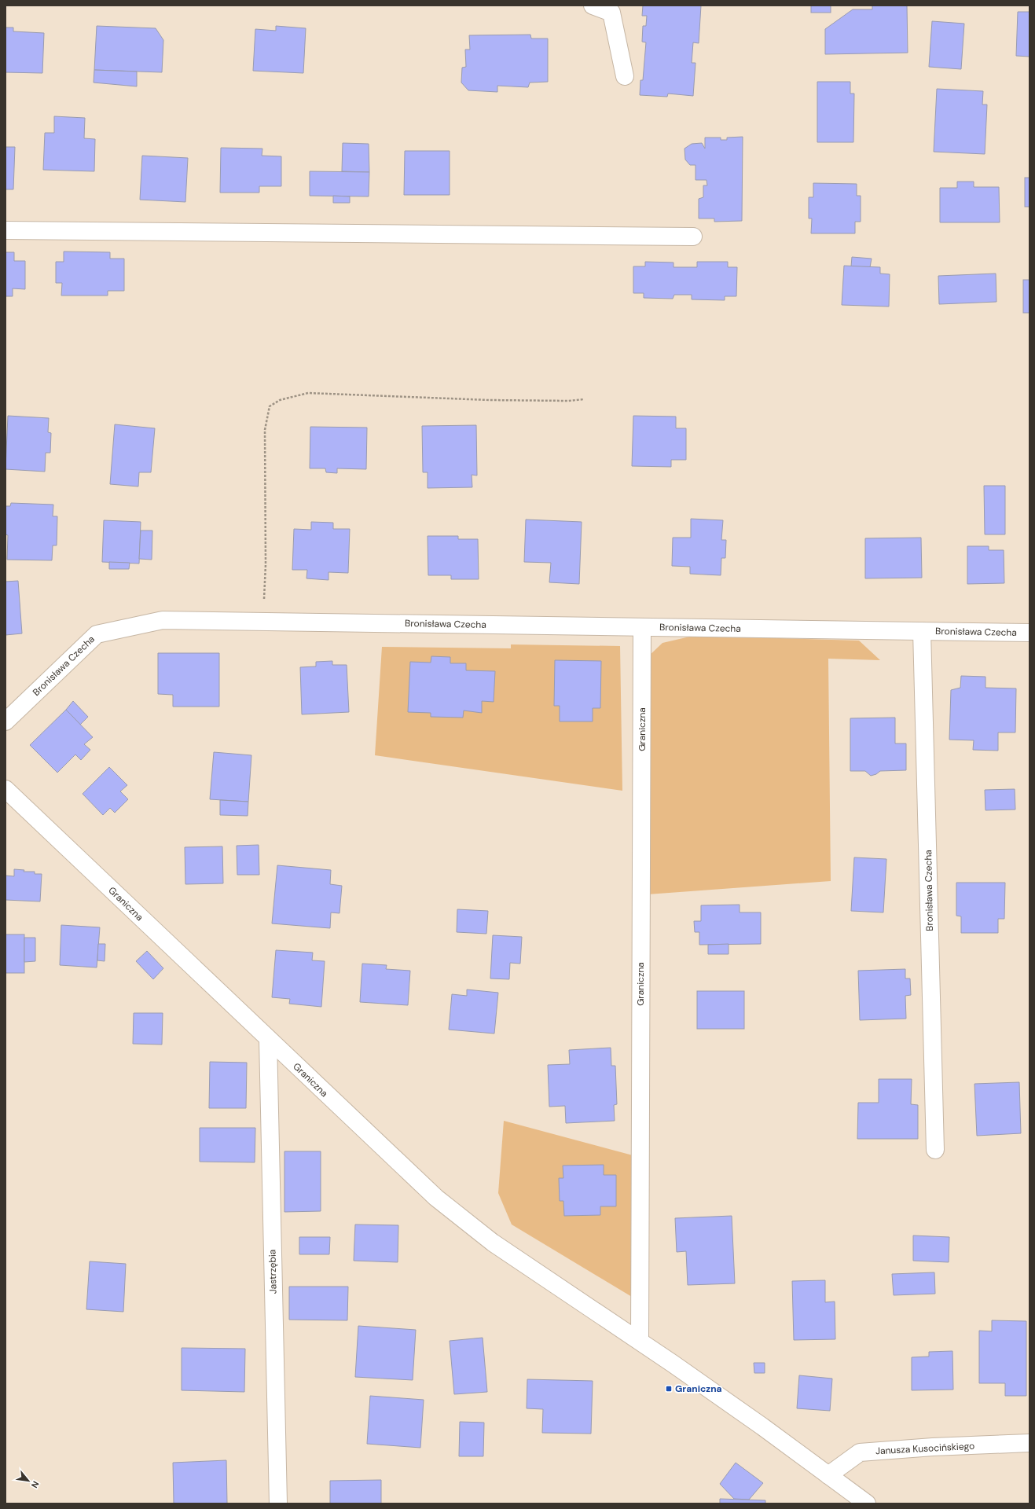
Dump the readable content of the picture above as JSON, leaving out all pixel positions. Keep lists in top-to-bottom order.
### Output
{
  "streets": {
    "street": [
      "Bronisława Czecha",
      "Graniczna",
      "Jastrzębia",
      "Janusza Kusocińskiego"
    ]
  },
  "crossings": [
    ["Bronisława Czecha", "Graniczna"],
    ["Graniczna", "Jastrzębia"],
    ["Graniczna", "Janusza Kusocińskiego"]
  ],
  "places": {
    "transit": ["Graniczna"]
  },
  "north": "bottom right"
}
